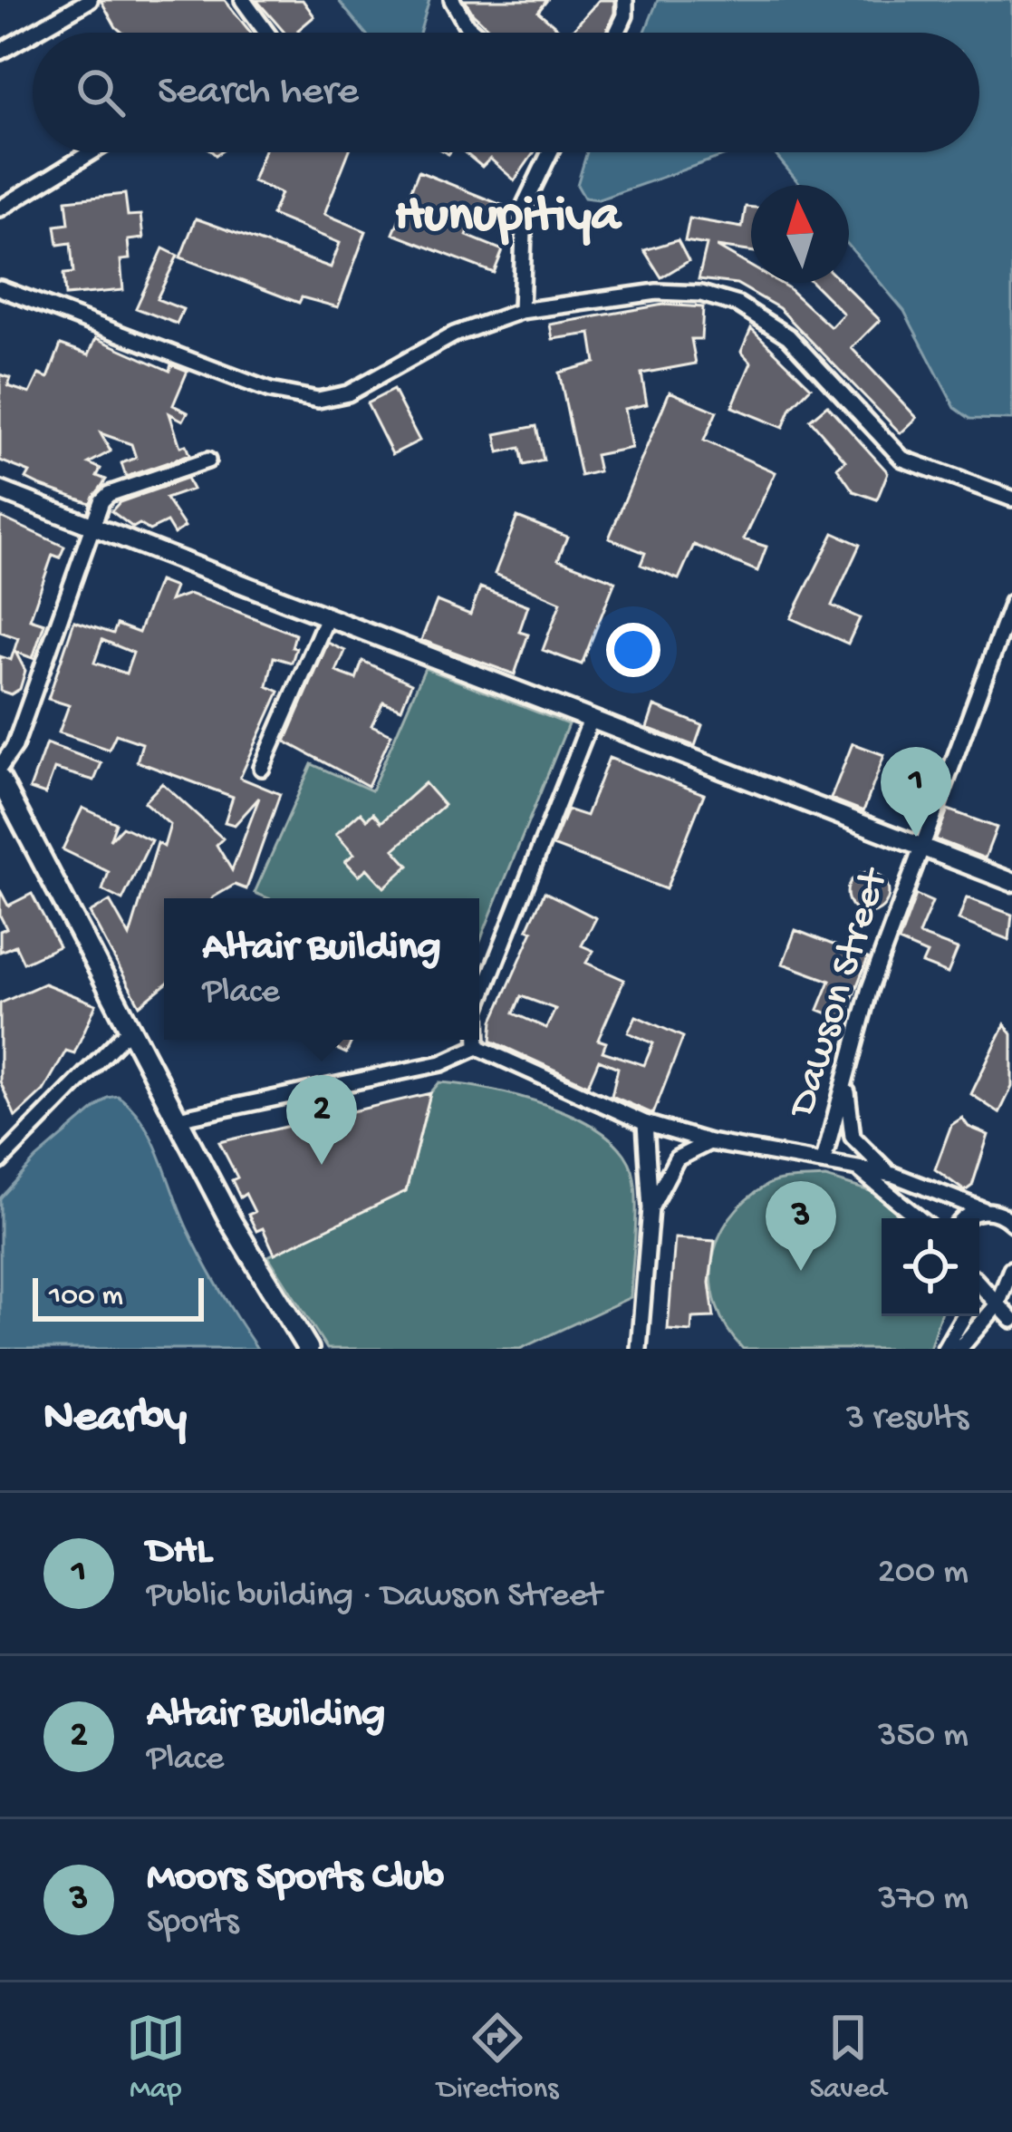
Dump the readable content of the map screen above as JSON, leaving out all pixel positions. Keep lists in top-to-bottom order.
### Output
{
  "streets": {
    "street": ["Dawson Street"]
  },
  "districts": ["Hunupitiya"],
  "scale_bar": "100 m",
  "north": "top",
  "page": {
    "search": "Search here",
    "pins": ["1", "2", "3"],
    "popup": ["Altair Building", "Place"],
    "scale": "100 m",
    "heading": ["Nearby", "3 results"],
    "list": [
      {
        "mark": "1",
        "name": "DHL",
        "note": "Public building · Dawson Street",
        "value": "200 m"
      },
      {
        "mark": "2",
        "name": "Altair Building",
        "note": "Place",
        "value": "350 m"
      },
      {
        "mark": "3",
        "name": "Moors Sports Club",
        "note": "Sports",
        "value": "370 m"
      }
    ],
    "nav": ["Map", "Directions", "Saved"]
  }
}
